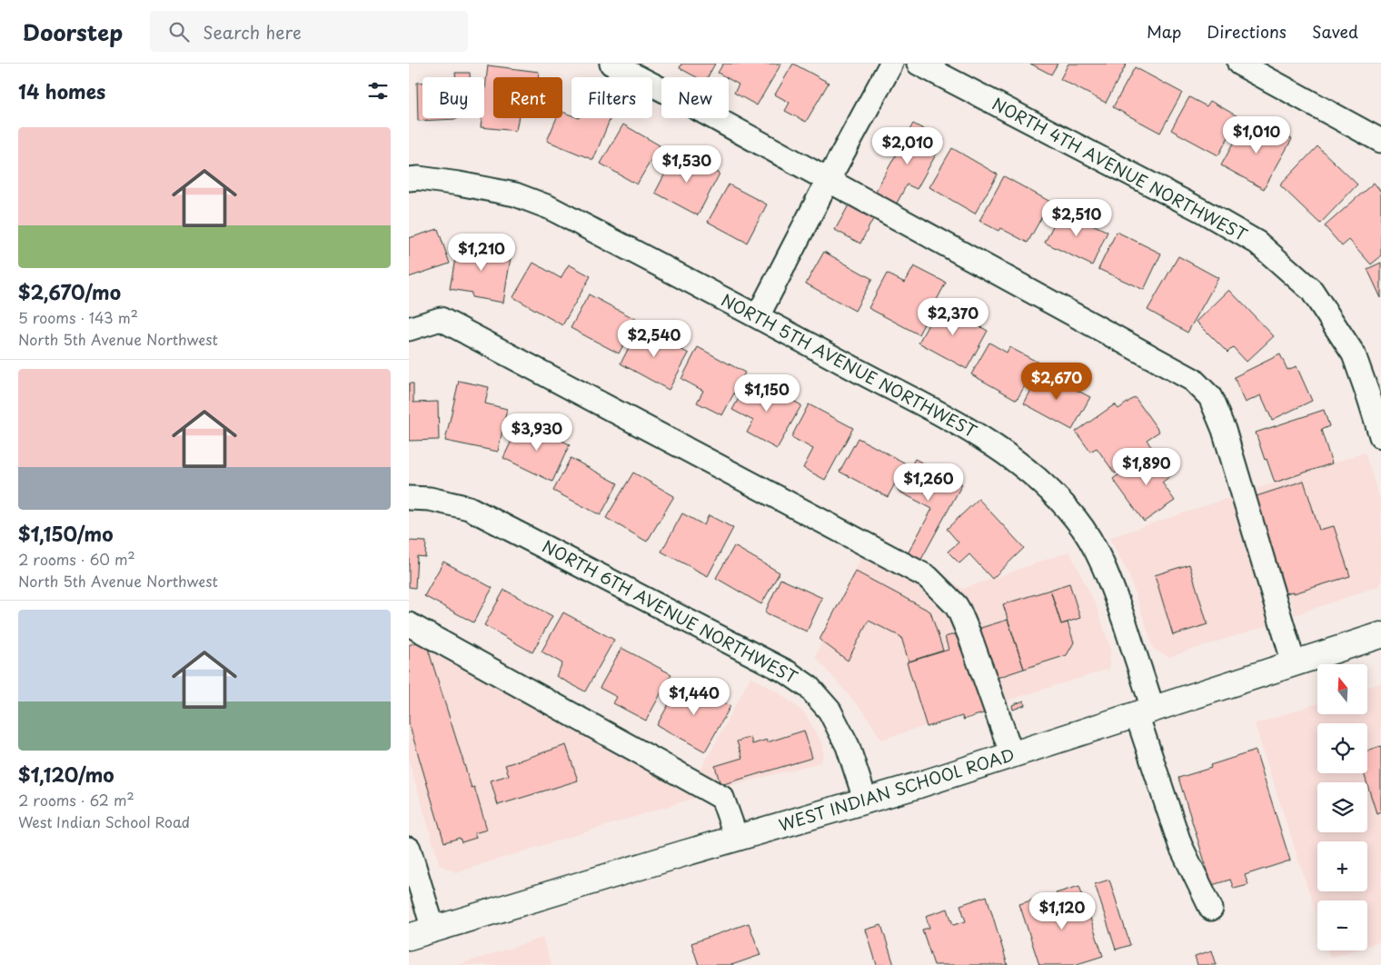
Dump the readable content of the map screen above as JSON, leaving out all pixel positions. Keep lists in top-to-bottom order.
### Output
{
  "streets": {
    "main road": ["WEST INDIAN SCHOOL ROAD"],
    "street": ["NORTH 4TH AVENUE NORTHWEST", "NORTH 5TH AVENUE NORTHWEST", "NORTH 6TH AVENUE NORTHWEST"]
  },
  "crossings": [
    ["NORTH 5TH AVENUE NORTHWEST", "WEST INDIAN SCHOOL ROAD"],
    ["NORTH 6TH AVENUE NORTHWEST", "WEST INDIAN SCHOOL ROAD"]
  ],
  "north": "top",
  "page": {
    "header": "Doorstep",
    "search": "Search here",
    "nav": ["Map", "Directions", "Saved"],
    "heading": "14 homes",
    "chip": [
      "Buy",
      "Rent",
      "Filters",
      "New"
    ],
    "price": [
      "$1,010",
      "$2,010",
      "$1,530",
      "$2,510",
      "$1,210",
      "$2,370",
      "$2,540",
      "$2,670",
      "$1,150",
      "$3,930",
      "$1,890",
      "$1,260",
      "$1,440",
      "$1,120"
    ],
    "list": [
      {
        "name": "$2,670/mo",
        "note": "5 rooms · 143 m² · North 5th Avenue Northwest"
      },
      {
        "name": "$1,150/mo",
        "note": "2 rooms · 60 m² · North 5th Avenue Northwest"
      },
      {
        "name": "$1,120/mo",
        "note": "2 rooms · 62 m² · West Indian School Road"
      }
    ],
    "map_buttons": ["+", "−"]
  }
}
